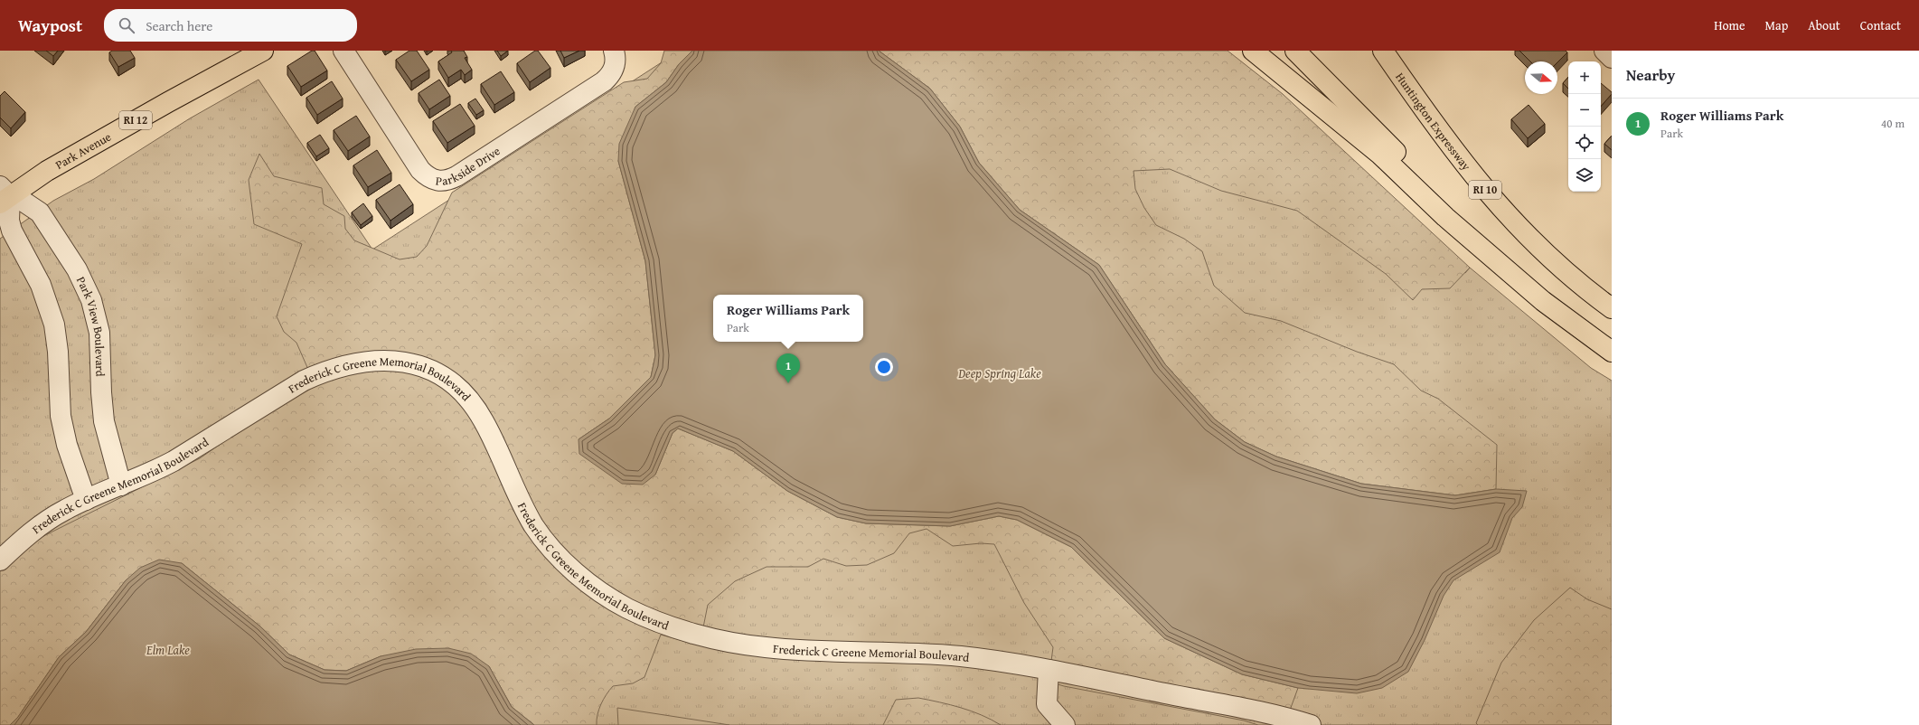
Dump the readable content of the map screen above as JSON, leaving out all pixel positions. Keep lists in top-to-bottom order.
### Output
{
  "streets": {
    "main road": [
      "RI 12",
      "Huntington Expressway",
      "Park Avenue",
      "RI 10"
    ],
    "street": ["Parkside Drive", "Park View Boulevard", "Frederick C Greene Memorial Boulevard"]
  },
  "crossings": [
    ["Park Avenue", "Park View Boulevard"],
    ["Park View Boulevard", "Frederick C Greene Memorial Boulevard"]
  ],
  "water": ["Deep Spring Lake", "Elm Lake"],
  "north": "right",
  "page": {
    "header": "Waypost",
    "search": "Search here",
    "nav": [
      "Home",
      "Map",
      "About",
      "Contact"
    ],
    "heading": "Nearby",
    "map_buttons": ["+", "−"],
    "list": [
      {
        "mark": "1",
        "name": "Roger Williams Park",
        "note": "Park",
        "value": "40 m"
      }
    ],
    "popup": ["Roger Williams Park", "Park"],
    "pins": "1"
  }
}
